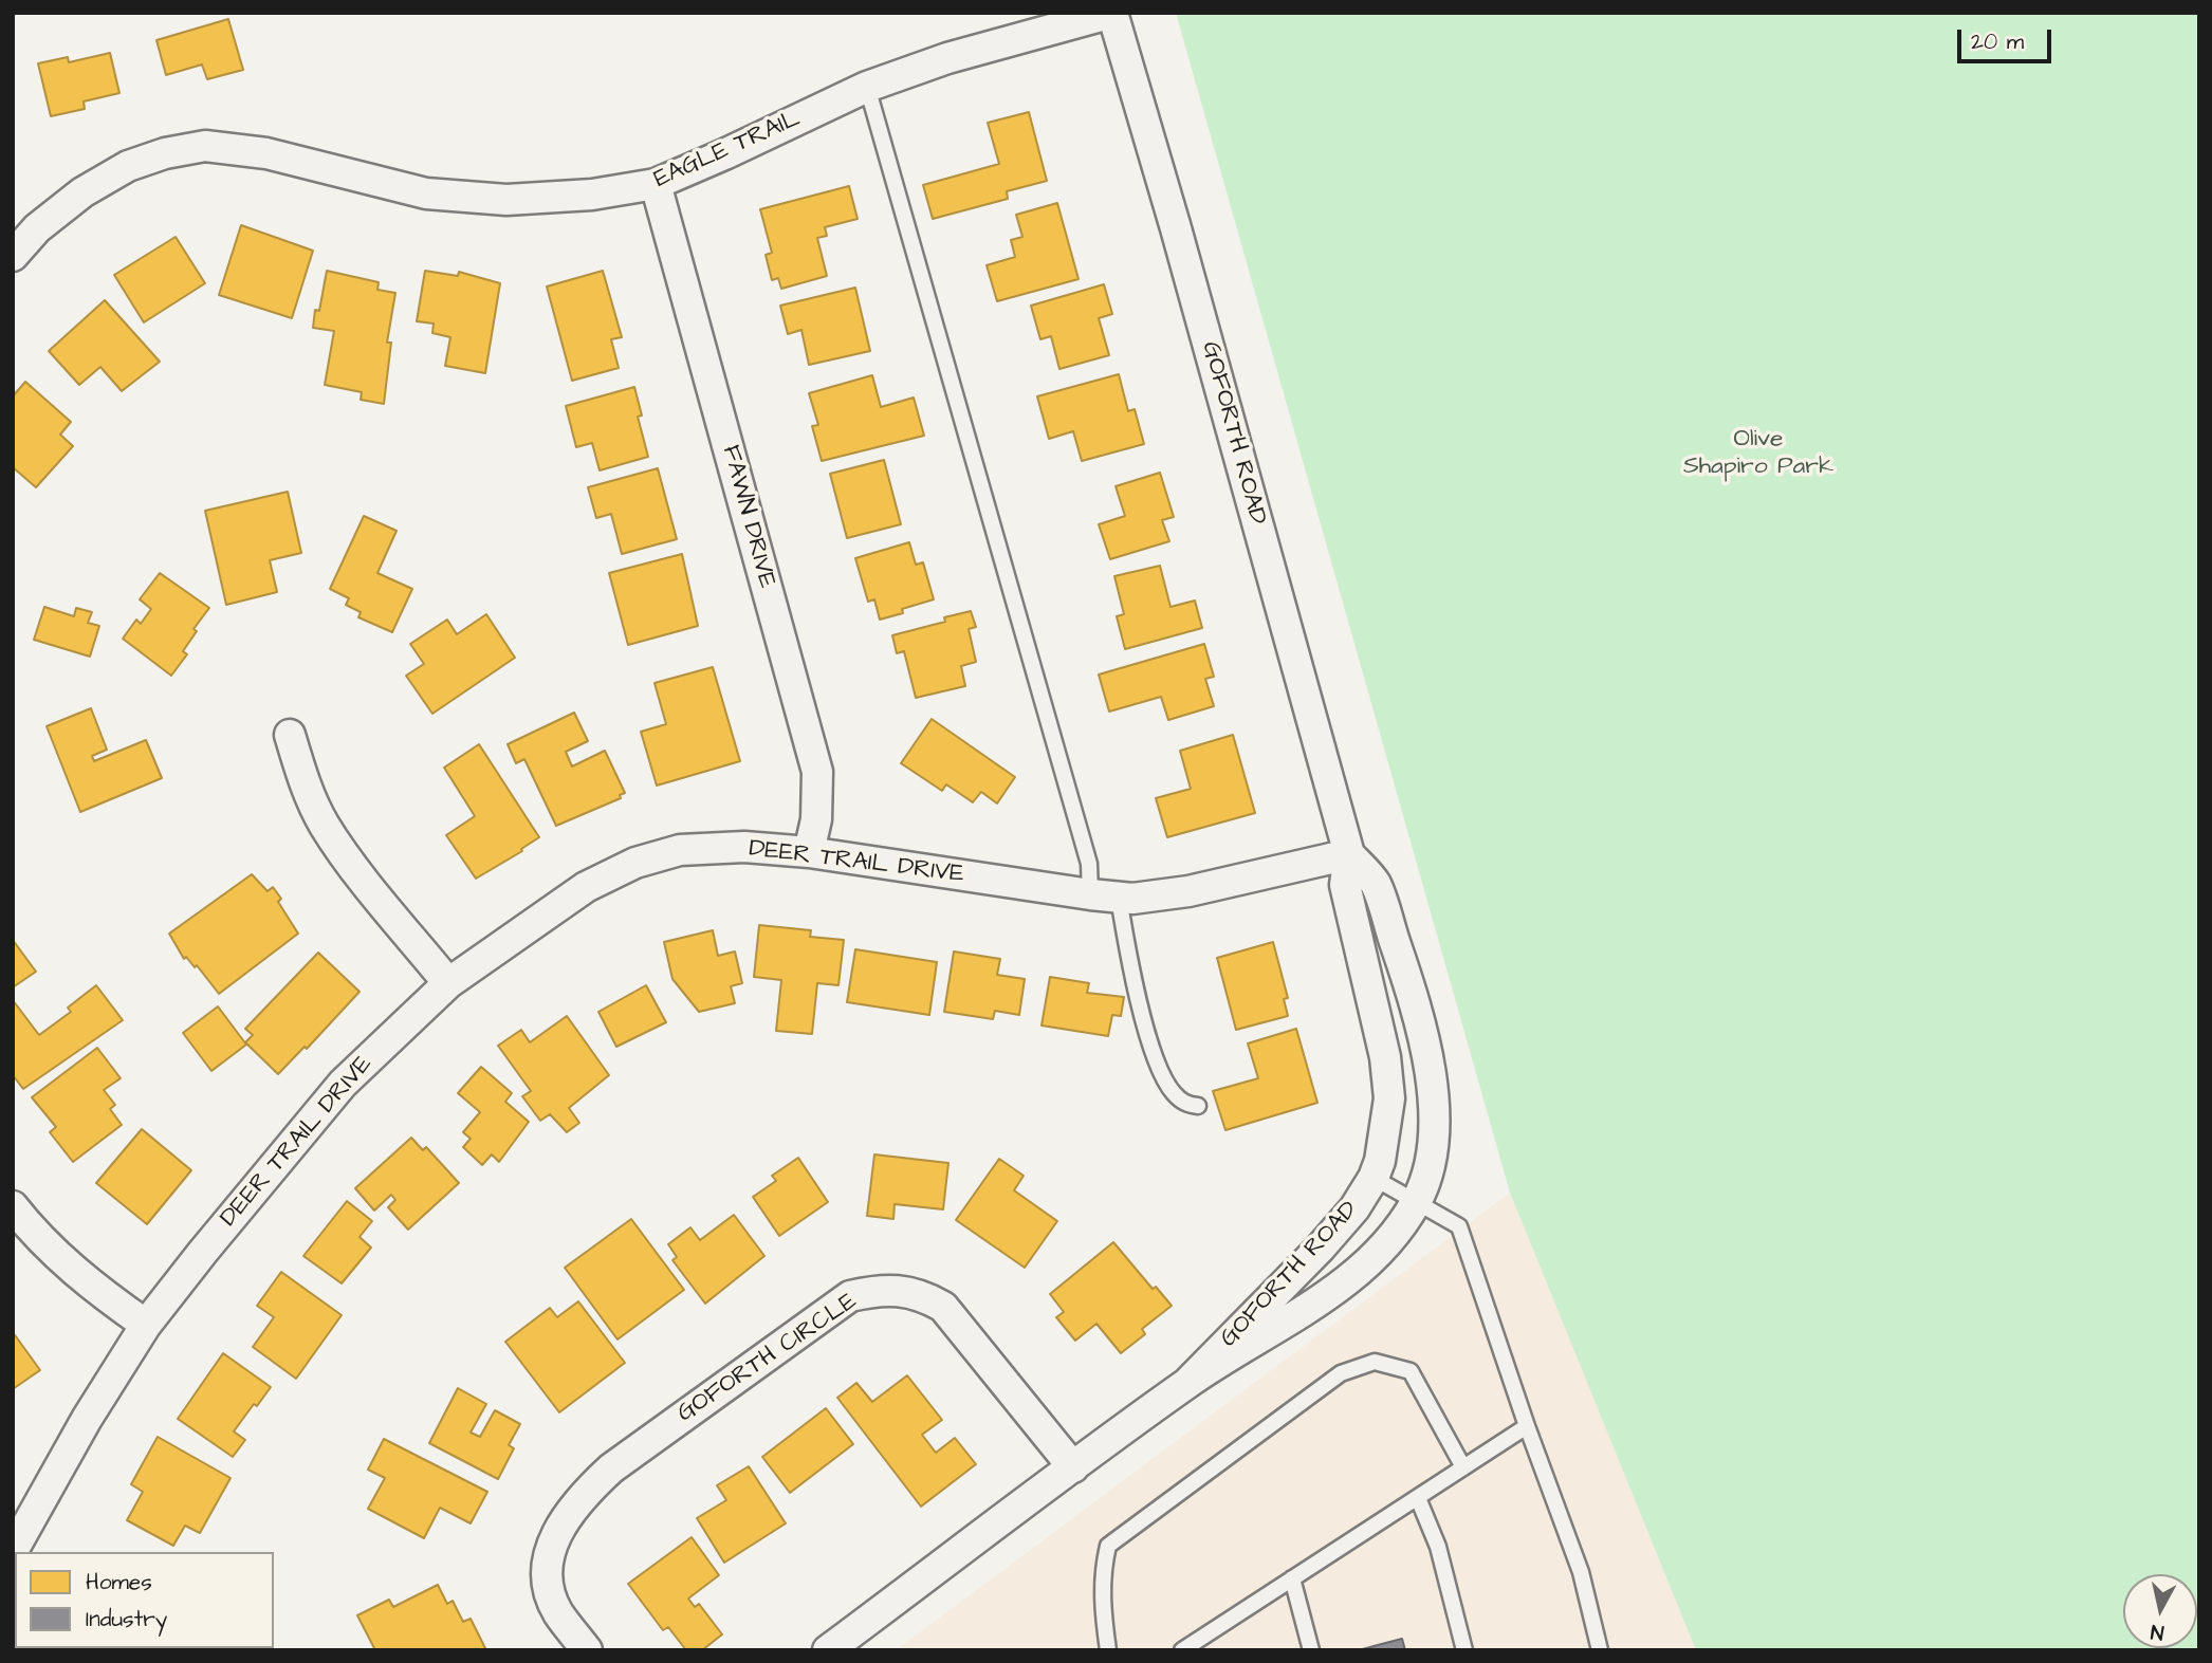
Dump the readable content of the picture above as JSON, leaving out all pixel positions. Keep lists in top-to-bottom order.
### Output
{
  "streets": {
    "street": [
      "EAGLE TRAIL",
      "GOFORTH ROAD",
      "FAWN DRIVE",
      "DEER TRAIL DRIVE",
      "GOFORTH CIRCLE"
    ]
  },
  "crossings": [
    ["EAGLE TRAIL", "GOFORTH ROAD"],
    ["EAGLE TRAIL", "FAWN DRIVE"],
    ["GOFORTH ROAD", "DEER TRAIL DRIVE"],
    ["GOFORTH ROAD", "GOFORTH CIRCLE"],
    ["FAWN DRIVE", "DEER TRAIL DRIVE"]
  ],
  "parks": ["Olive Shapiro Park"],
  "legend": ["Homes", "Industry"],
  "scale_bar": "20 m",
  "north": "bottom"
}
